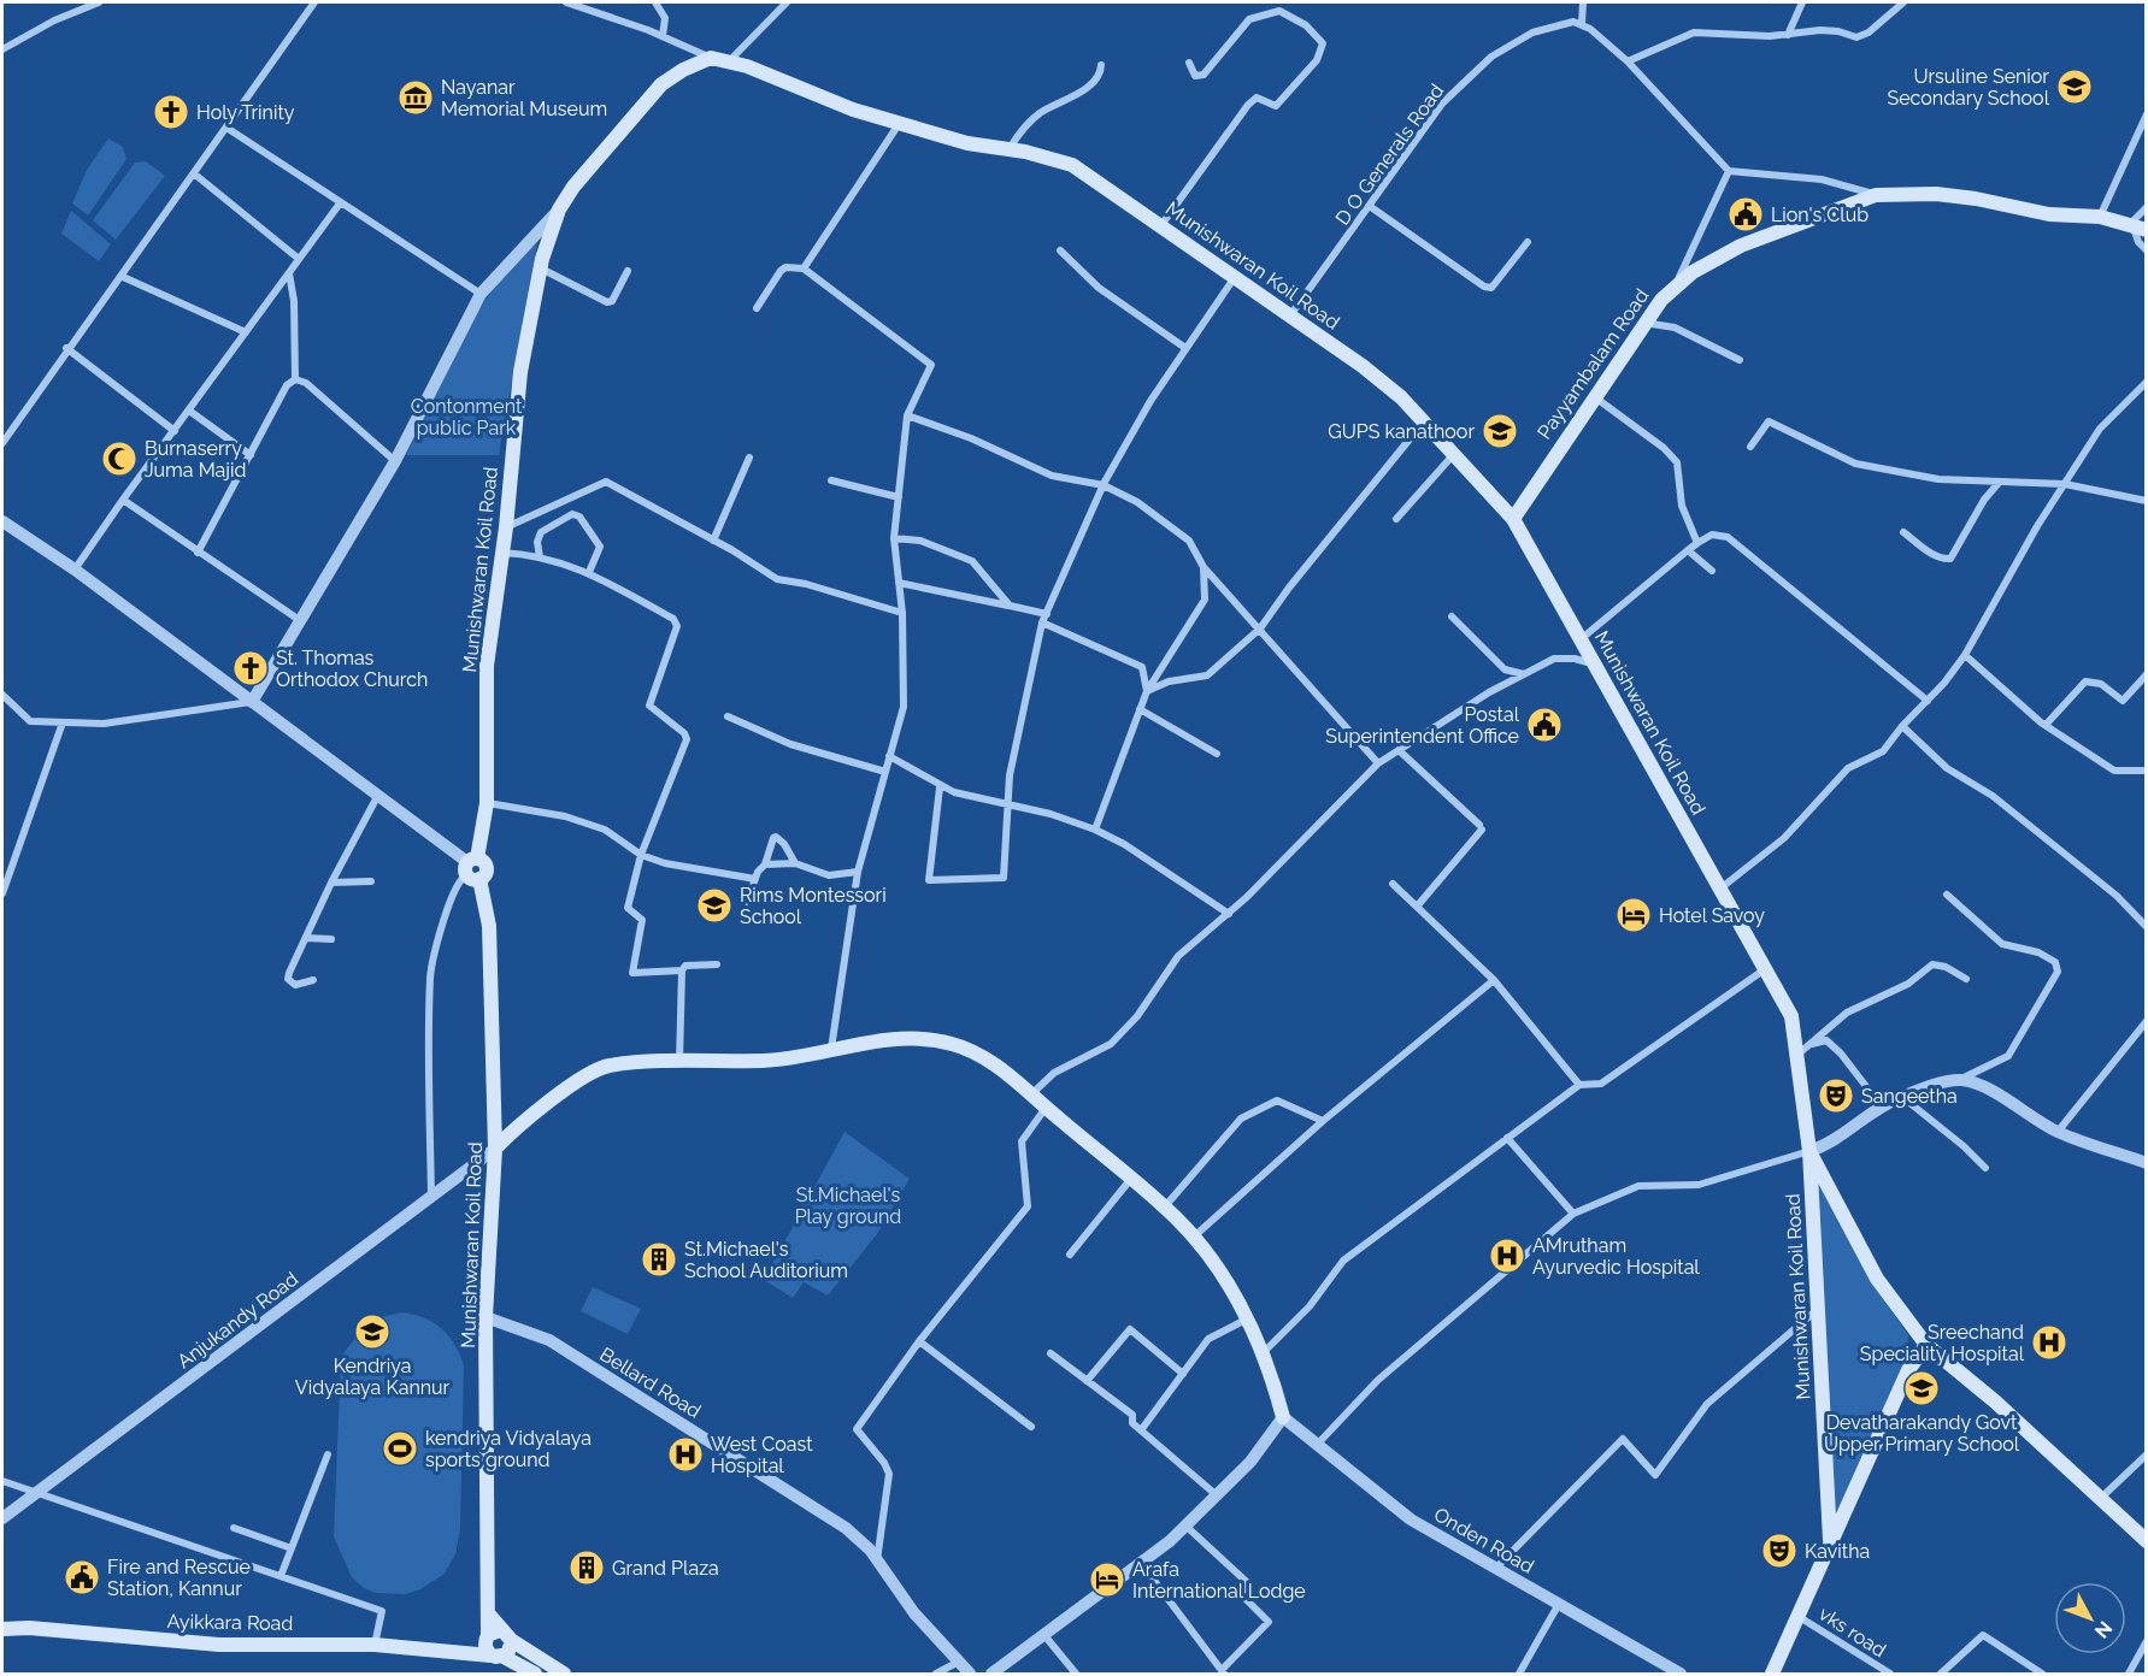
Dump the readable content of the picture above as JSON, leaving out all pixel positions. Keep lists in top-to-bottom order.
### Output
{
  "streets": {
    "main road": ["Munishwaran Koil Road", "Payyambalam Road", "Ayikkara Road"],
    "street": [
      "D O Generals Road",
      "Anjukandy Road",
      "Bellard Road",
      "Onden Road",
      "vks road"
    ]
  },
  "crossings": [
    ["D O Generals Road", "Munishwaran Koil Road"],
    ["Munishwaran Koil Road", "Payyambalam Road"],
    ["Munishwaran Koil Road", "Anjukandy Road"],
    ["Munishwaran Koil Road", "Bellard Road"],
    ["Munishwaran Koil Road", "Ayikkara Road"]
  ],
  "parks": ["Contonment public Park", "St.Michael's Play ground"],
  "places": {
    "school or university": [
      "Ursuline Senior Secondary School",
      "GUPS kanathoor",
      "Rims Montessori School",
      "Kendriya Vidyalaya Kannur",
      "Devatharakandy Govt Upper Primary School"
    ],
    "museum": ["Nayanar Memorial Museum"],
    "church": ["Holy Trinity", "St. Thomas Orthodox Church"],
    "public building": ["Lion's Club", "Postal Superintendent Office", "Fire and Rescue Station, Kannur"],
    "mosque": ["Burnaserry Juma Majid"],
    "hotel": ["Hotel Savoy", "Arafa International Lodge"],
    "theatre": ["Sangeetha", "Kavitha"],
    "hospital": ["AMrutham Ayurvedic Hospital", "Sreechand Speciality Hospital", "West Coast Hospital"],
    "building": ["St.Michael's School Auditorium", "Grand Plaza"],
    "sports": ["kendriya Vidyalaya sports ground"]
  },
  "north": "bottom right"
}
